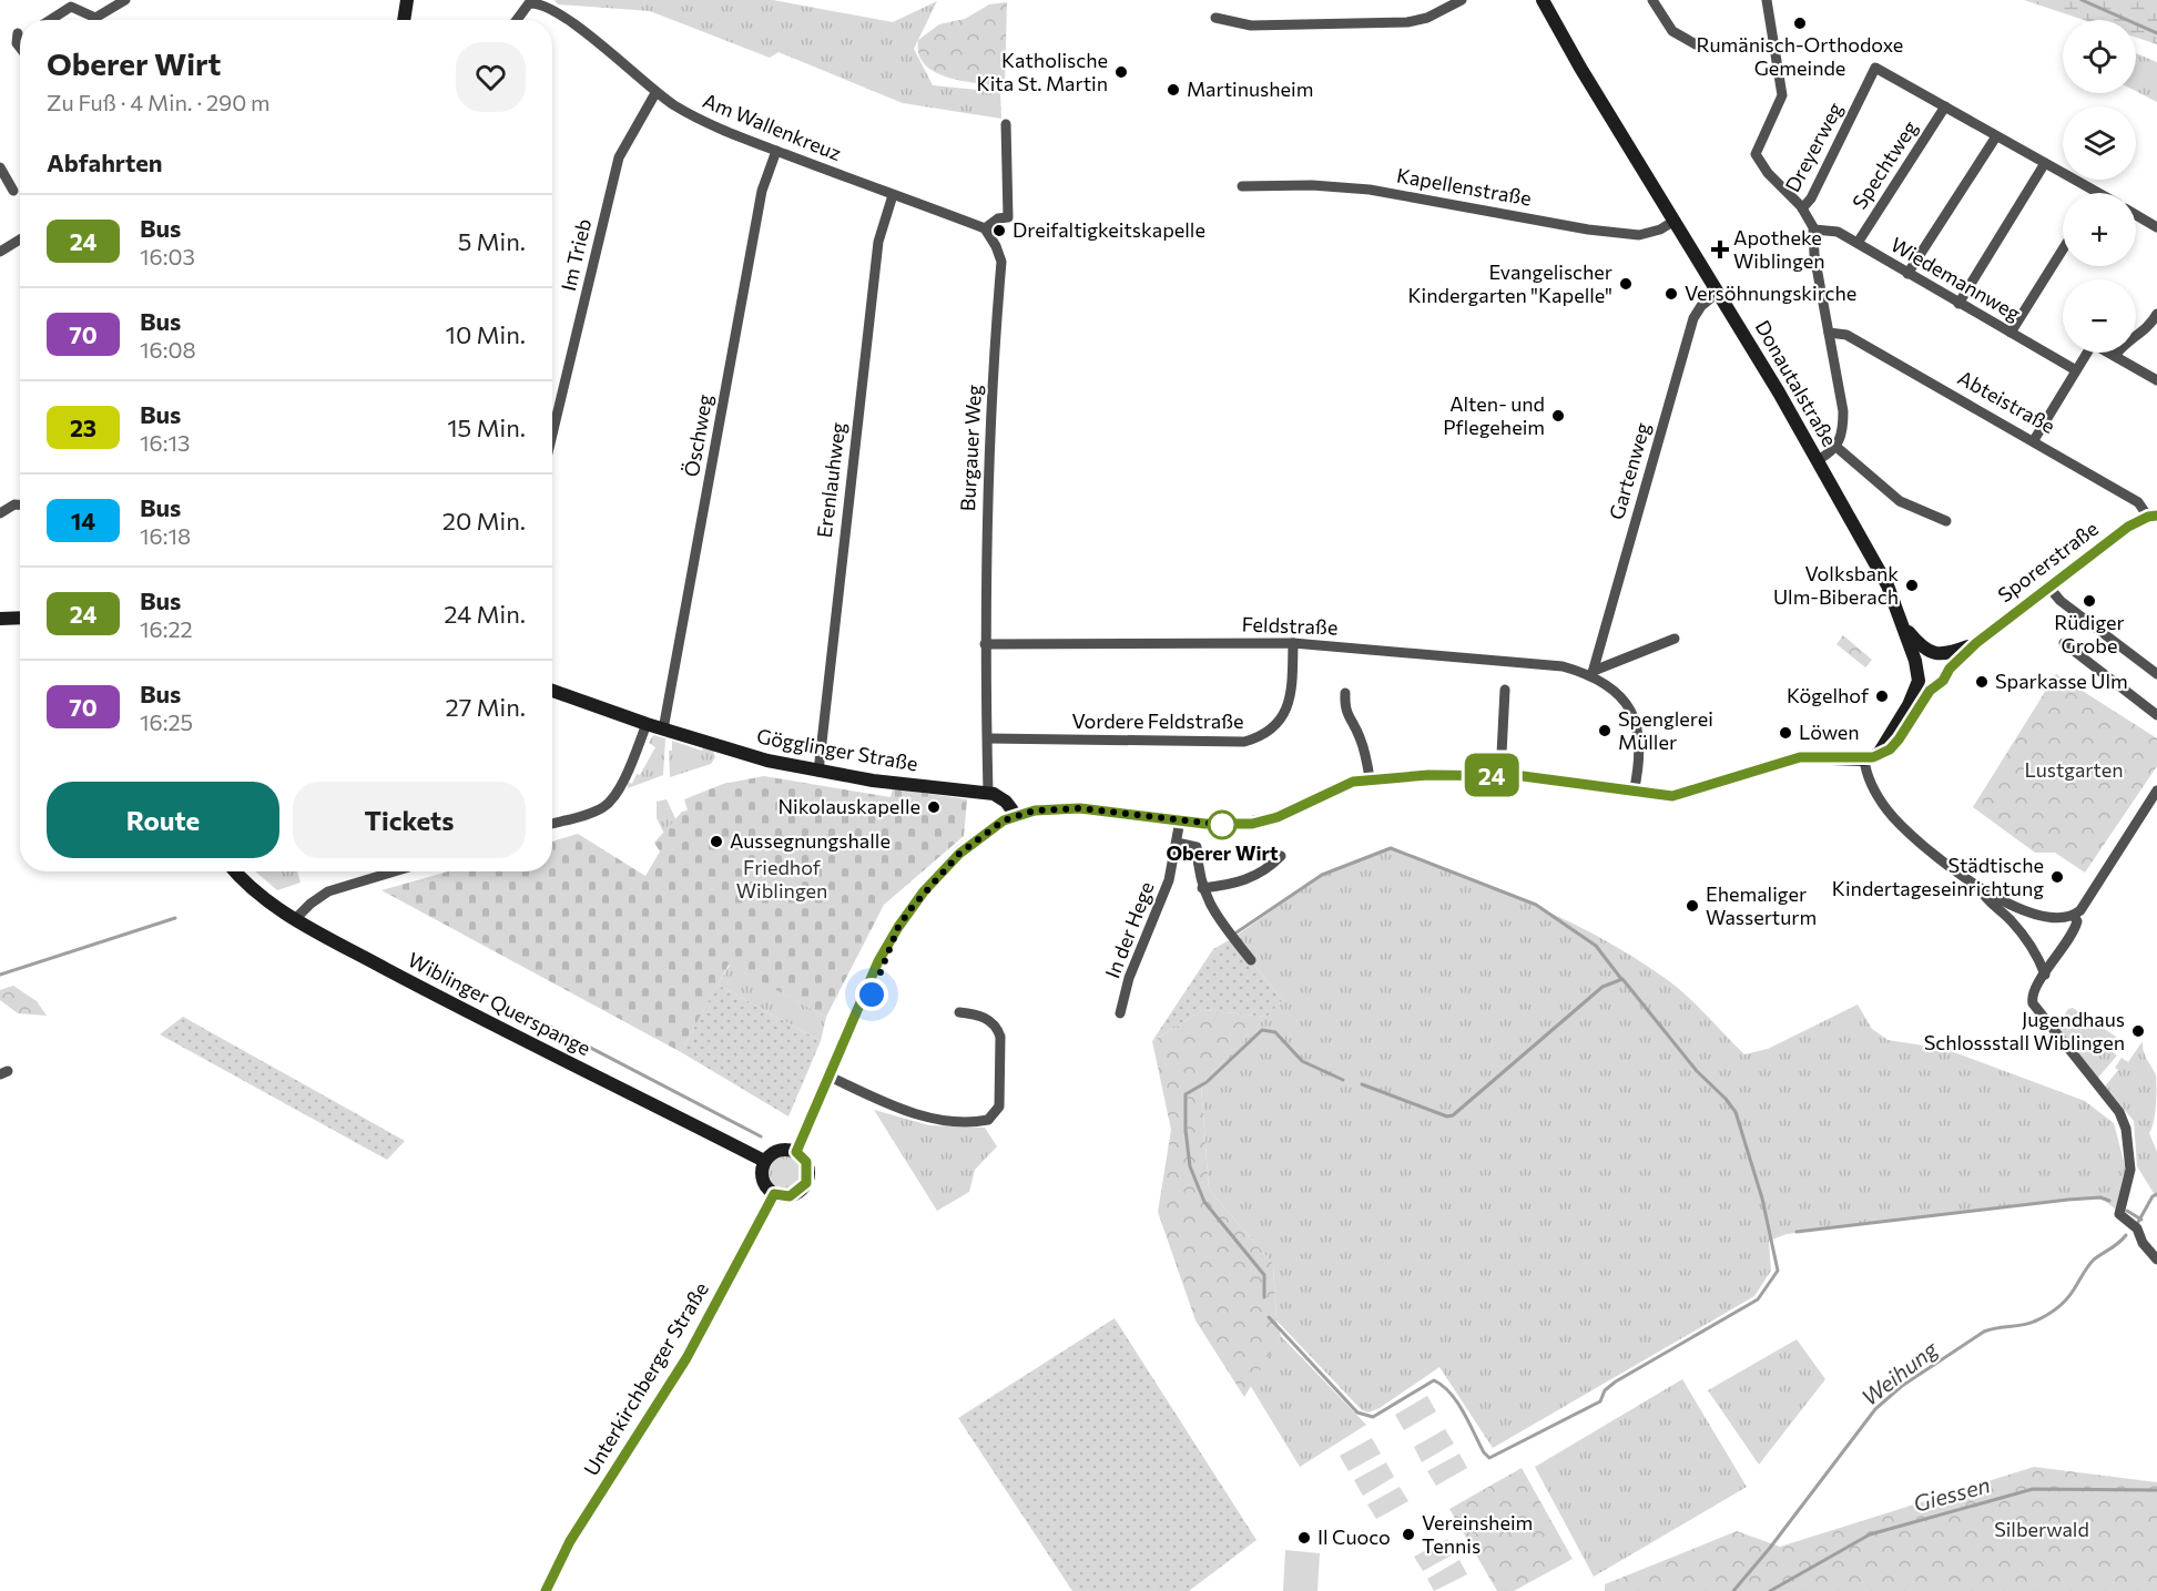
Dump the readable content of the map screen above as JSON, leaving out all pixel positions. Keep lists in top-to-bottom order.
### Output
{
  "streets": {
    "main road": [
      "Donautalstraße",
      "Sporerstraße",
      "Gögglinger Straße",
      "Wiblinger Querspange",
      "Unterkirchberger Straße"
    ],
    "street": [
      "Am Wallenkreuz",
      "Dreyerweg",
      "Spechtweg",
      "Kapellenstraße",
      "Im Trieb",
      "Wiedemannweg",
      "Abteistraße",
      "Öschweg",
      "Burgauer Weg",
      "Gartenweg",
      "Erenlauhweg",
      "Feldstraße",
      "Vordere Feldstraße",
      "In der Hege"
    ]
  },
  "crossings": [
    ["Am Wallenkreuz", "Im Trieb"],
    ["Am Wallenkreuz", "Öschweg"],
    ["Am Wallenkreuz", "Burgauer Weg"],
    ["Am Wallenkreuz", "Erenlauhweg"],
    ["Dreyerweg", "Spechtweg"],
    ["Spechtweg", "Wiedemannweg"],
    ["Kapellenstraße", "Donautalstraße"],
    ["Donautalstraße", "Gartenweg"],
    ["Donautalstraße", "Sporerstraße"],
    ["Abteistraße", "Sporerstraße"],
    ["Öschweg", "Gögglinger Straße"],
    ["Burgauer Weg", "Feldstraße"],
    ["Burgauer Weg", "Vordere Feldstraße"],
    ["Burgauer Weg", "Gögglinger Straße"],
    ["Gartenweg", "Feldstraße"],
    ["Erenlauhweg", "Gögglinger Straße"],
    ["Feldstraße", "Vordere Feldstraße"],
    ["Wiblinger Querspange", "Unterkirchberger Straße"]
  ],
  "water": ["Weihung", "Giessen"],
  "parks": ["Lustgarten", "Friedhof Wiblingen", "Silberwald"],
  "places": {
    "other": [
      "Rumänisch-Orthodoxe Gemeinde",
      "Katholische Kita St. Martin",
      "Martinusheim",
      "Dreifaltigkeitskapelle",
      "Evangelischer Kindergarten \"Kapelle\"",
      "Versöhnungskirche",
      "Alten- und Pflegeheim",
      "Volksbank Ulm-Biberach",
      "Rüdiger Grobe",
      "Sparkasse Ulm",
      "Kögelhof",
      "Spenglerei Müller",
      "Löwen",
      "Nikolauskapelle",
      "Oberer Wirt",
      "Aussegnungshalle",
      "Städtische Kindertageseinrichtung",
      "Ehemaliger Wasserturm",
      "Jugendhaus Schlossstall Wiblingen",
      "Vereinsheim Tennis",
      "Il Cuoco"
    ],
    "health": ["Apotheke Wiblingen"]
  },
  "lines": ["bus line 24"],
  "page": {
    "on_map": "24",
    "map_buttons": ["+", "−"],
    "heading": [
      ["Oberer Wirt", "Zu Fuß · 4 Min. · 290 m"],
      "Abfahrten"
    ],
    "list": [
      {
        "mark": "24",
        "name": "Bus",
        "note": "16:03",
        "value": "5 Min."
      },
      {
        "mark": "70",
        "name": "Bus",
        "note": "16:08",
        "value": "10 Min."
      },
      {
        "mark": "23",
        "name": "Bus",
        "note": "16:13",
        "value": "15 Min."
      },
      {
        "mark": "14",
        "name": "Bus",
        "note": "16:18",
        "value": "20 Min."
      },
      {
        "mark": "24",
        "name": "Bus",
        "note": "16:22",
        "value": "24 Min."
      },
      {
        "mark": "70",
        "name": "Bus",
        "note": "16:25",
        "value": "27 Min."
      }
    ],
    "buttons": ["Route", "Tickets"]
  }
}
